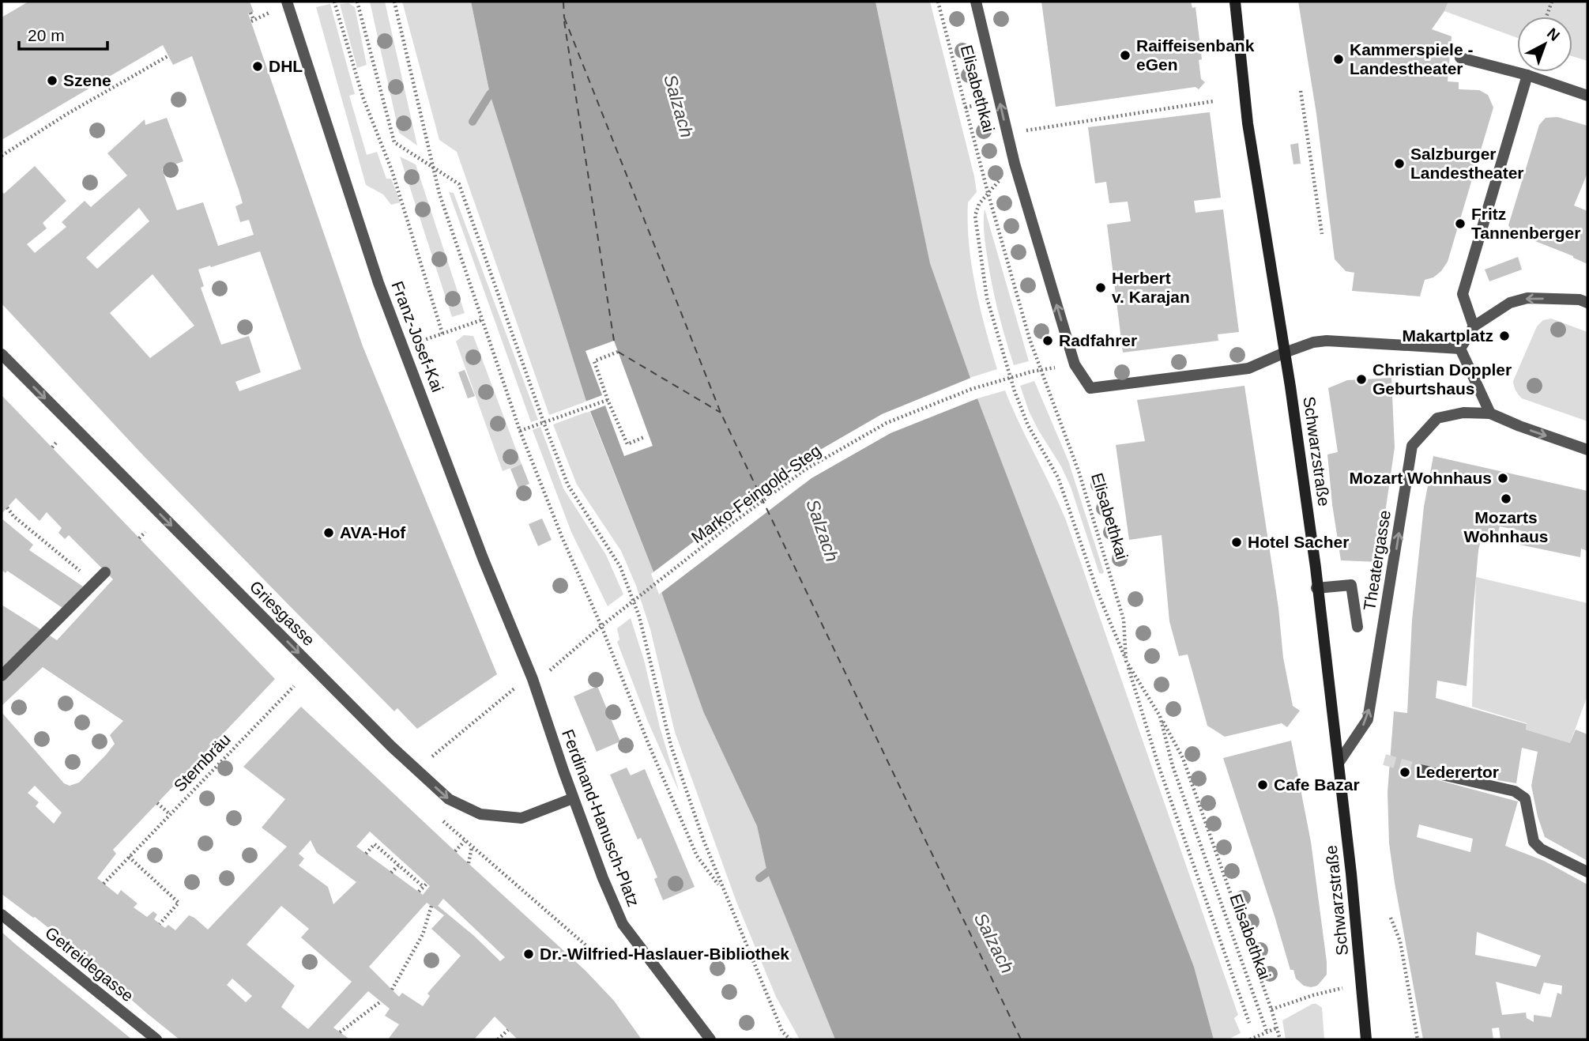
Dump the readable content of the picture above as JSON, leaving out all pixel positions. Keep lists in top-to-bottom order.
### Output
{
  "streets": {
    "main road": ["Schwarzstraße"],
    "street": [
      "Elisabethkai",
      "Franz-Josef-Kai",
      "Theatergasse",
      "Griesgasse",
      "Ferdinand-Hanusch-Platz",
      "Getreidegasse"
    ],
    "path": ["Marko-Feingold-Steg", "Sternbräu"]
  },
  "crossings": [
    ["Elisabethkai", "Schwarzstraße"],
    ["Franz-Josef-Kai", "Ferdinand-Hanusch-Platz"],
    ["Schwarzstraße", "Theatergasse"],
    ["Griesgasse", "Ferdinand-Hanusch-Platz"]
  ],
  "one_way": ["Theatergasse", "Griesgasse"],
  "water": ["Salzach"],
  "places": [
    "Raiffeisenbank eGen",
    "Kammerspiele - Landestheater",
    "DHL",
    "Szene",
    "Salzburger Landestheater",
    "Fritz Tannenberger",
    "Herbert v. Karajan",
    "Makartplatz",
    "Radfahrer",
    "Christian Doppler Geburtshaus",
    "Mozart Wohnhaus",
    "Mozarts Wohnhaus",
    "AVA-Hof",
    "Hotel Sacher",
    "Lederertor",
    "Cafe Bazar",
    "Dr.-Wilfried-Haslauer-Bibliothek"
  ],
  "scale_bar": "20 m",
  "north": "top right"
}
